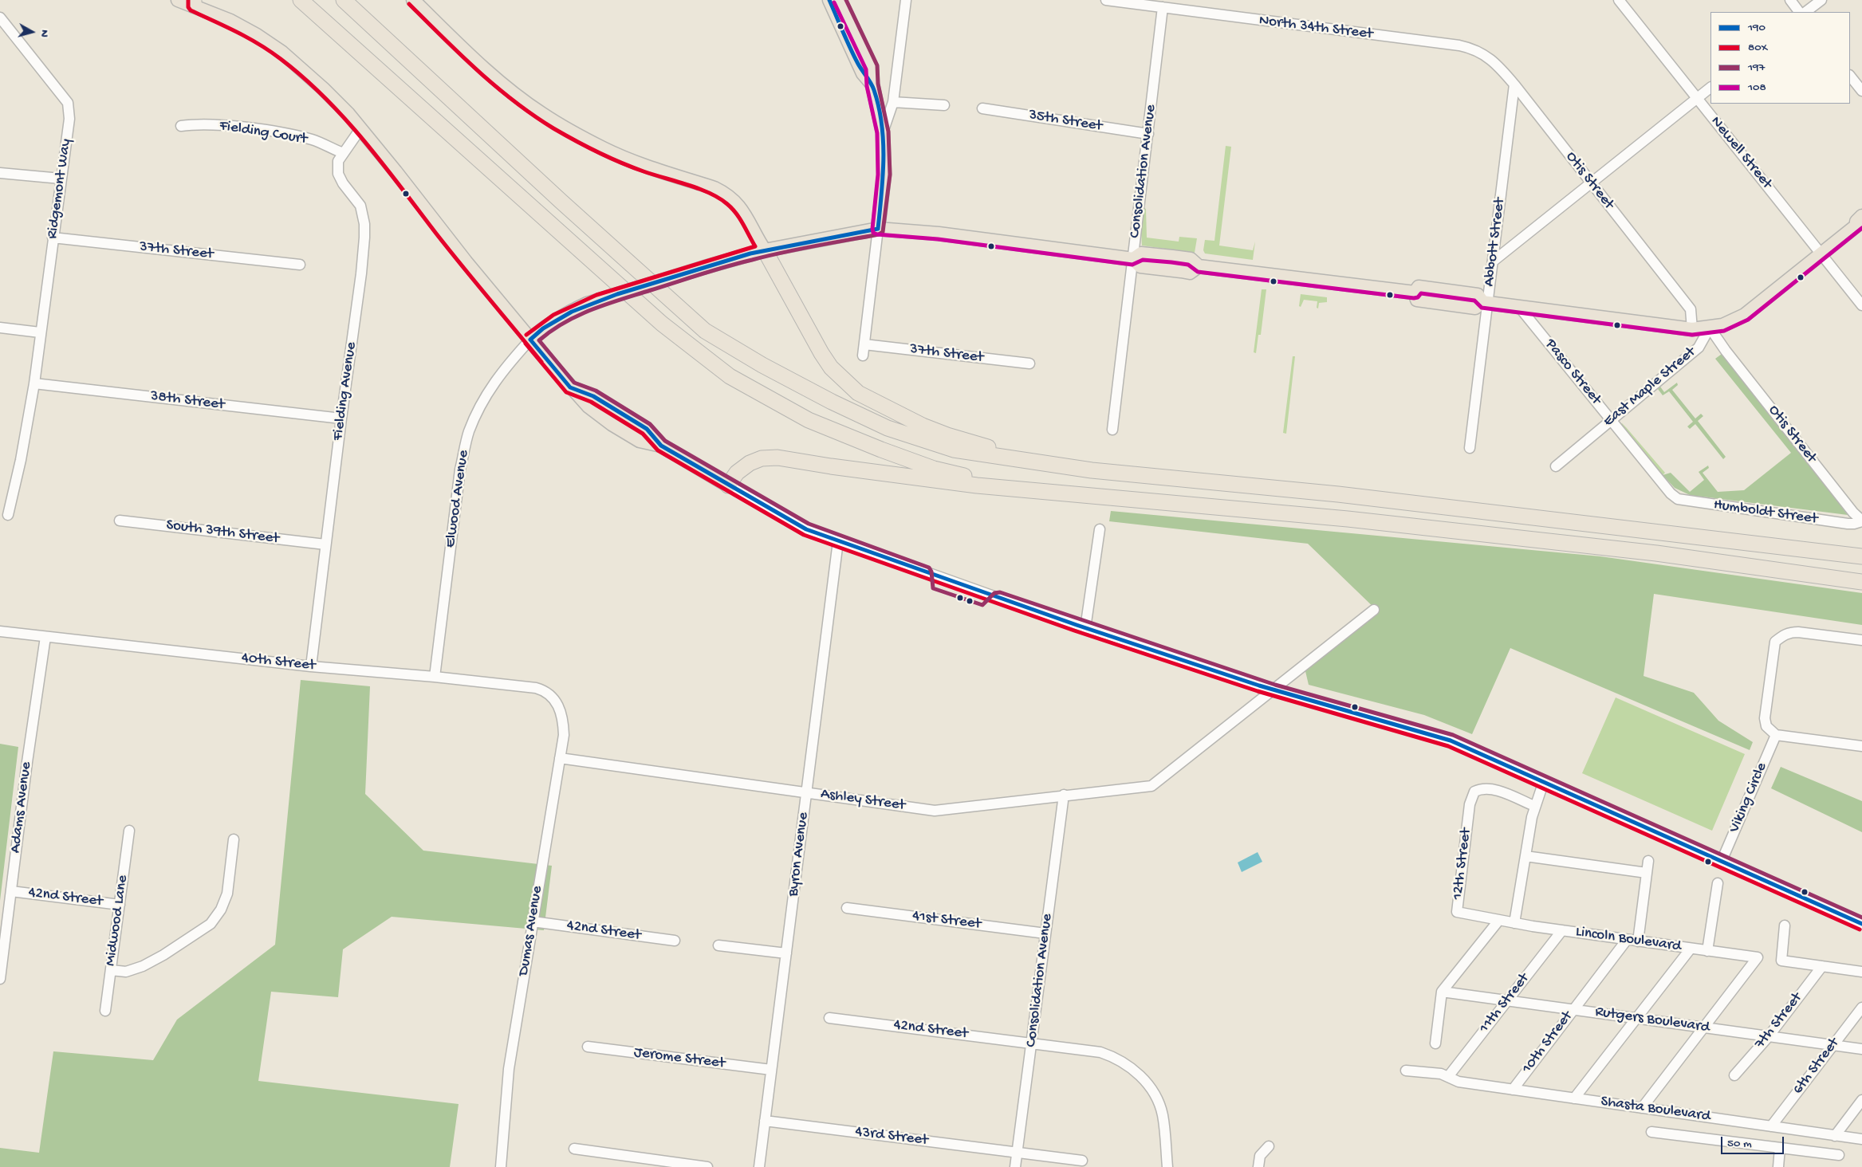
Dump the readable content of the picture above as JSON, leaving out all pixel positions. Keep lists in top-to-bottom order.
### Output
{
  "streets": {
    "street": [
      "North 34th Street",
      "35th Street",
      "Fielding Court",
      "Newell Street",
      "Consolidation Avenue",
      "Otis Street",
      "Ridgemont Way",
      "Abbott Street",
      "37th Street",
      "Pasco Street",
      "East Maple Street",
      "Fielding Avenue",
      "38th Street",
      "Elwood Avenue",
      "Humboldt Street",
      "South 39th Street",
      "40th Street",
      "Viking Circle",
      "Ashley Street",
      "Adams Avenue",
      "Byron Avenue",
      "12th Street",
      "42nd Street",
      "Midwood Lane",
      "41st Street",
      "Dumas Avenue",
      "Lincoln Boulevard",
      "11th Street",
      "Rutgers Boulevard",
      "7th Street",
      "10th Street",
      "Jerome Street",
      "6th Street",
      "Shasta Boulevard",
      "43rd Street"
    ]
  },
  "crossings": [
    ["North 34th Street", "Consolidation Avenue"],
    ["North 34th Street", "Otis Street"],
    ["35th Street", "Consolidation Avenue"],
    ["Fielding Court", "Fielding Avenue"],
    ["Consolidation Avenue", "Ashley Street"],
    ["Consolidation Avenue", "42nd Street"],
    ["Consolidation Avenue", "41st Street"],
    ["Consolidation Avenue", "43rd Street"],
    ["Otis Street", "Abbott Street"],
    ["Otis Street", "East Maple Street"],
    ["Otis Street", "Humboldt Street"],
    ["Ridgemont Way", "37th Street"],
    ["Ridgemont Way", "38th Street"],
    ["Pasco Street", "East Maple Street"],
    ["Pasco Street", "Humboldt Street"],
    ["Fielding Avenue", "38th Street"],
    ["Fielding Avenue", "South 39th Street"],
    ["Fielding Avenue", "40th Street"],
    ["Elwood Avenue", "40th Street"],
    ["40th Street", "Adams Avenue"],
    ["40th Street", "Dumas Avenue"],
    ["Ashley Street", "Byron Avenue"],
    ["Ashley Street", "Dumas Avenue"],
    ["Adams Avenue", "42nd Street"],
    ["Byron Avenue", "Jerome Street"],
    ["Byron Avenue", "43rd Street"],
    ["12th Street", "Lincoln Boulevard"],
    ["42nd Street", "Midwood Lane"],
    ["42nd Street", "Dumas Avenue"],
    ["Lincoln Boulevard", "11th Street"],
    ["Lincoln Boulevard", "Rutgers Boulevard"],
    ["Lincoln Boulevard", "10th Street"],
    ["11th Street", "Rutgers Boulevard"],
    ["11th Street", "Shasta Boulevard"],
    ["Rutgers Boulevard", "7th Street"],
    ["Rutgers Boulevard", "10th Street"],
    ["Rutgers Boulevard", "6th Street"],
    ["10th Street", "Shasta Boulevard"],
    ["6th Street", "Shasta Boulevard"]
  ],
  "lines": [
    "transit line 190",
    "transit line 80X",
    "transit line 197",
    "transit line 108"
  ],
  "legend": [
    "190",
    "80X",
    "197",
    "108"
  ],
  "scale_bar": "50 m",
  "north": "right"
}
